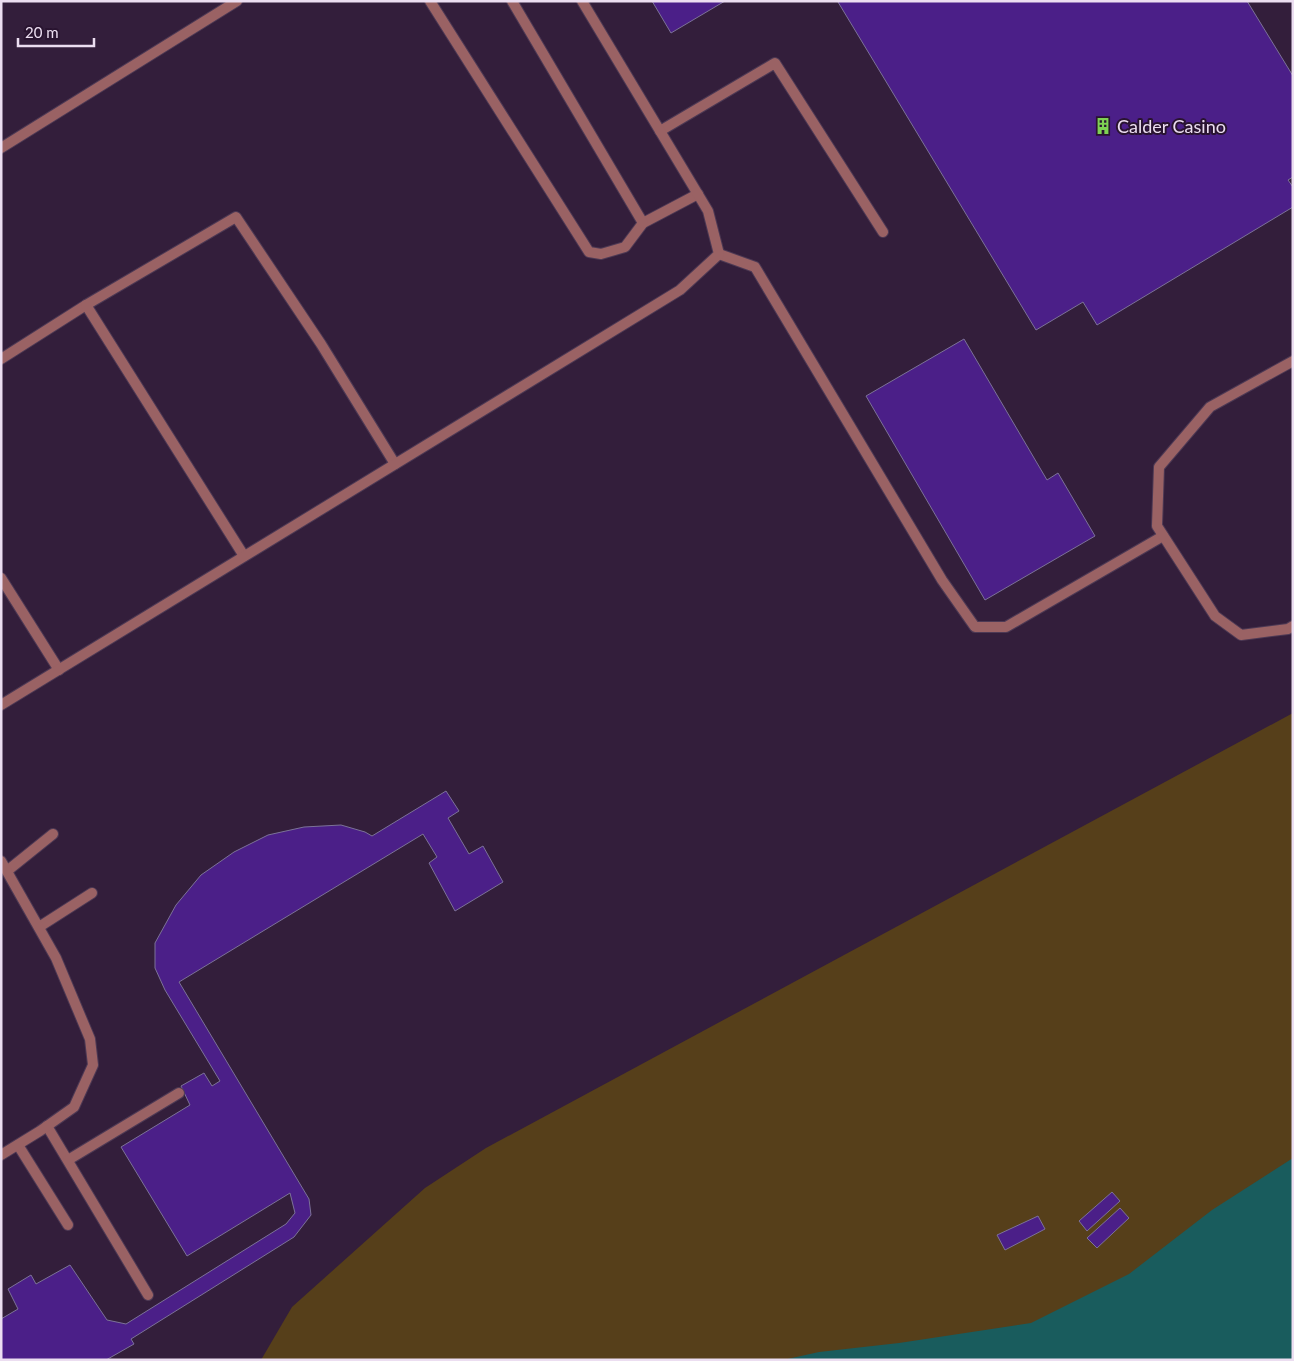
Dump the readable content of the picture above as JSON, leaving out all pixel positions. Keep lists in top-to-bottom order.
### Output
{
  "places": {
    "building": ["Calder Casino"]
  },
  "scale_bar": "20 m"
}
